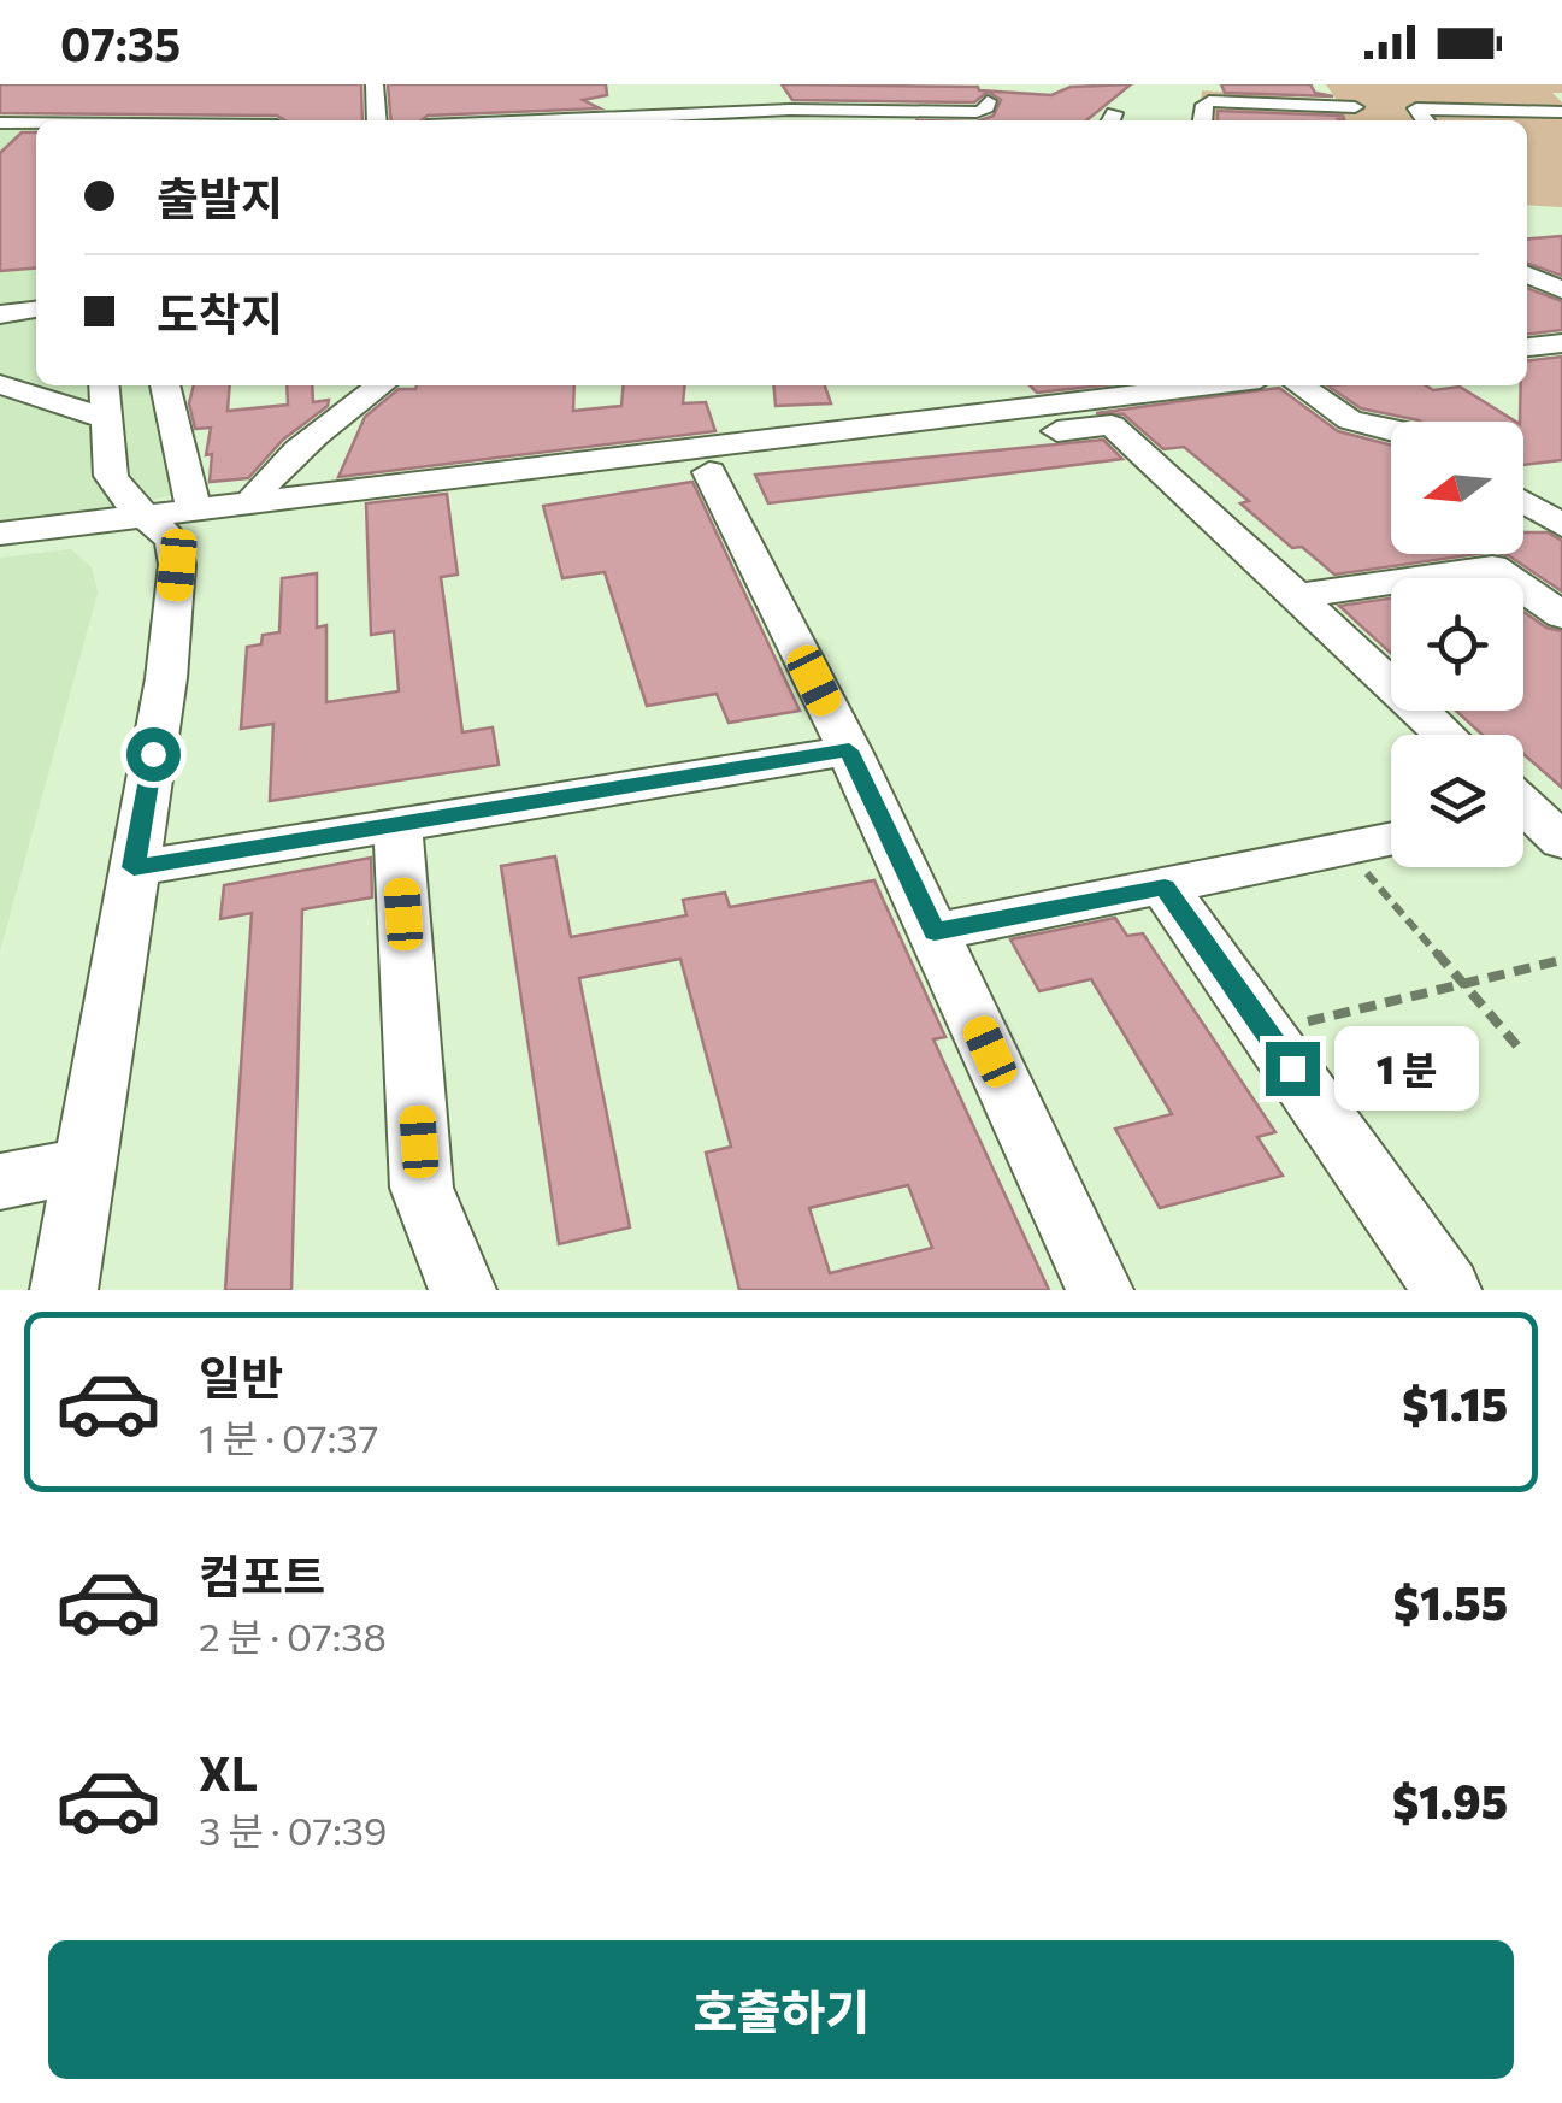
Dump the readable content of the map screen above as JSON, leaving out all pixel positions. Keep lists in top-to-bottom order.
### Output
{
  "north": "left",
  "page": {
    "status": "07:35",
    "banner": ["출발지", "도착지"],
    "bubble": "1 분",
    "list": [
      {
        "name": "일반",
        "note": "1 분 · 07:37",
        "value": "$1.15"
      },
      {
        "name": "컴포트",
        "note": "2 분 · 07:38",
        "value": "$1.55"
      },
      {
        "name": "XL",
        "note": "3 분 · 07:39",
        "value": "$1.95"
      }
    ],
    "buttons": "호출하기"
  }
}
